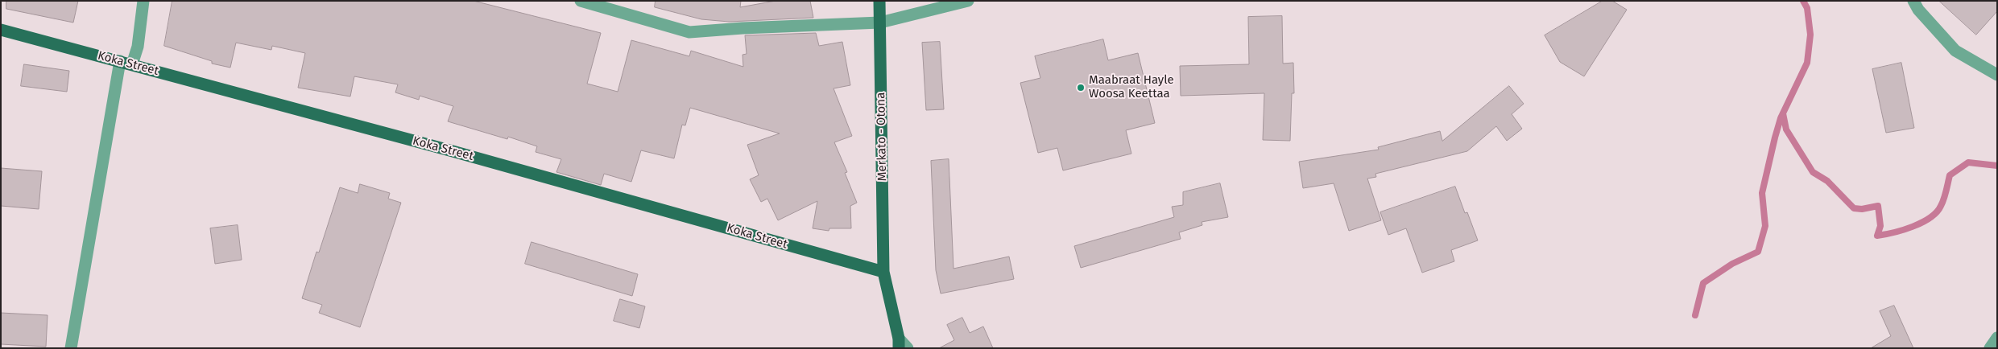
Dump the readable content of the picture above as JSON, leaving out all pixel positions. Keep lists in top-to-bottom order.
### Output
{
  "streets": {
    "main road": ["Koka Street", "Merkato - Otona"]
  },
  "crossings": [
    ["Koka Street", "Merkato - Otona"]
  ],
  "places": ["Maabraat Hayle Woosa Keettaa"]
}
